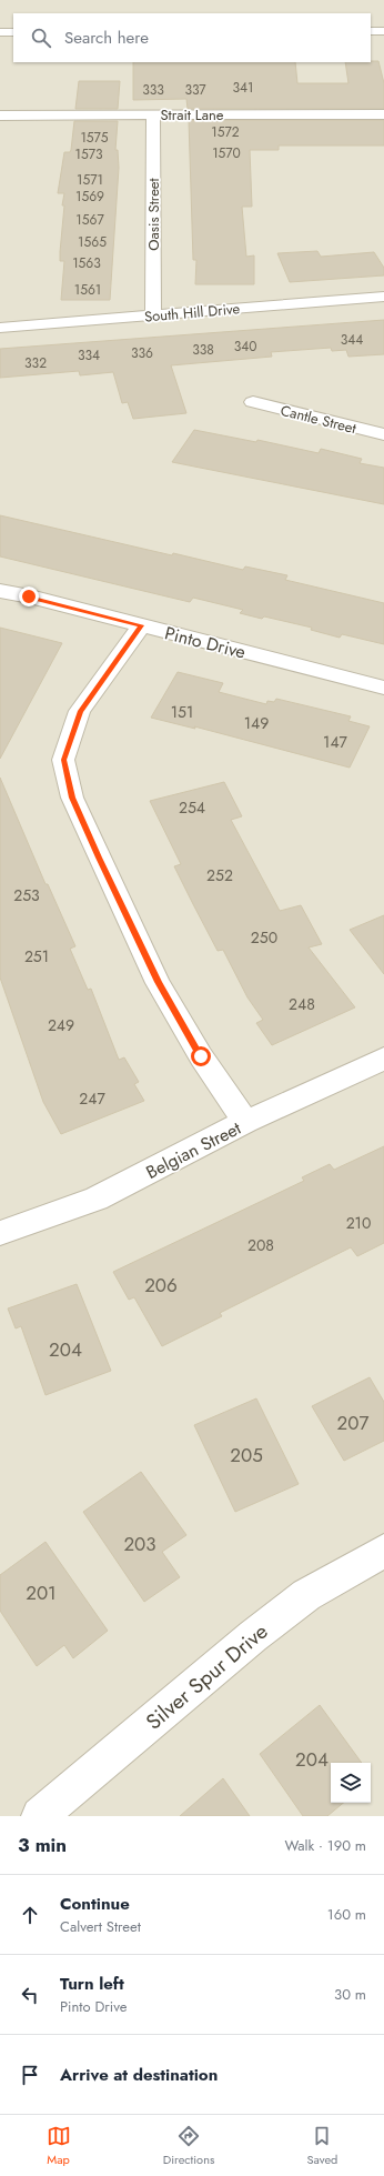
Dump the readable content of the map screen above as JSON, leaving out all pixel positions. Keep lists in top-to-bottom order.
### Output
{
  "streets": {
    "street": [
      "Strait Lane",
      "Oasis Street",
      "South Hill Drive",
      "Cantle Street",
      "Pinto Drive",
      "Belgian Street",
      "Silver Spur Drive"
    ]
  },
  "crossings": [
    ["Strait Lane", "Oasis Street"],
    ["Oasis Street", "South Hill Drive"]
  ],
  "house_numbers": [
    "341",
    "333",
    "337",
    "1572",
    "1575",
    "1570",
    "1573",
    "1571",
    "1569",
    "1567",
    "1565",
    "1563",
    "1561",
    "344",
    "340",
    "338",
    "336",
    "334",
    "332",
    "151",
    "149",
    "147",
    "254",
    "252",
    "253",
    "250",
    "251",
    "248",
    "249",
    "247",
    "210",
    "208",
    "206",
    "204",
    "207",
    "205",
    "203",
    "201",
    "204"
  ],
  "page": {
    "search": "Search here",
    "heading": ["3 min", "Walk · 190 m"],
    "list": [
      ["Continue", "Calvert Street", "160 m"],
      ["Turn left", "Pinto Drive", "30 m"],
      "Arrive at destination"
    ],
    "nav": ["Map", "Directions", "Saved"]
  }
}
